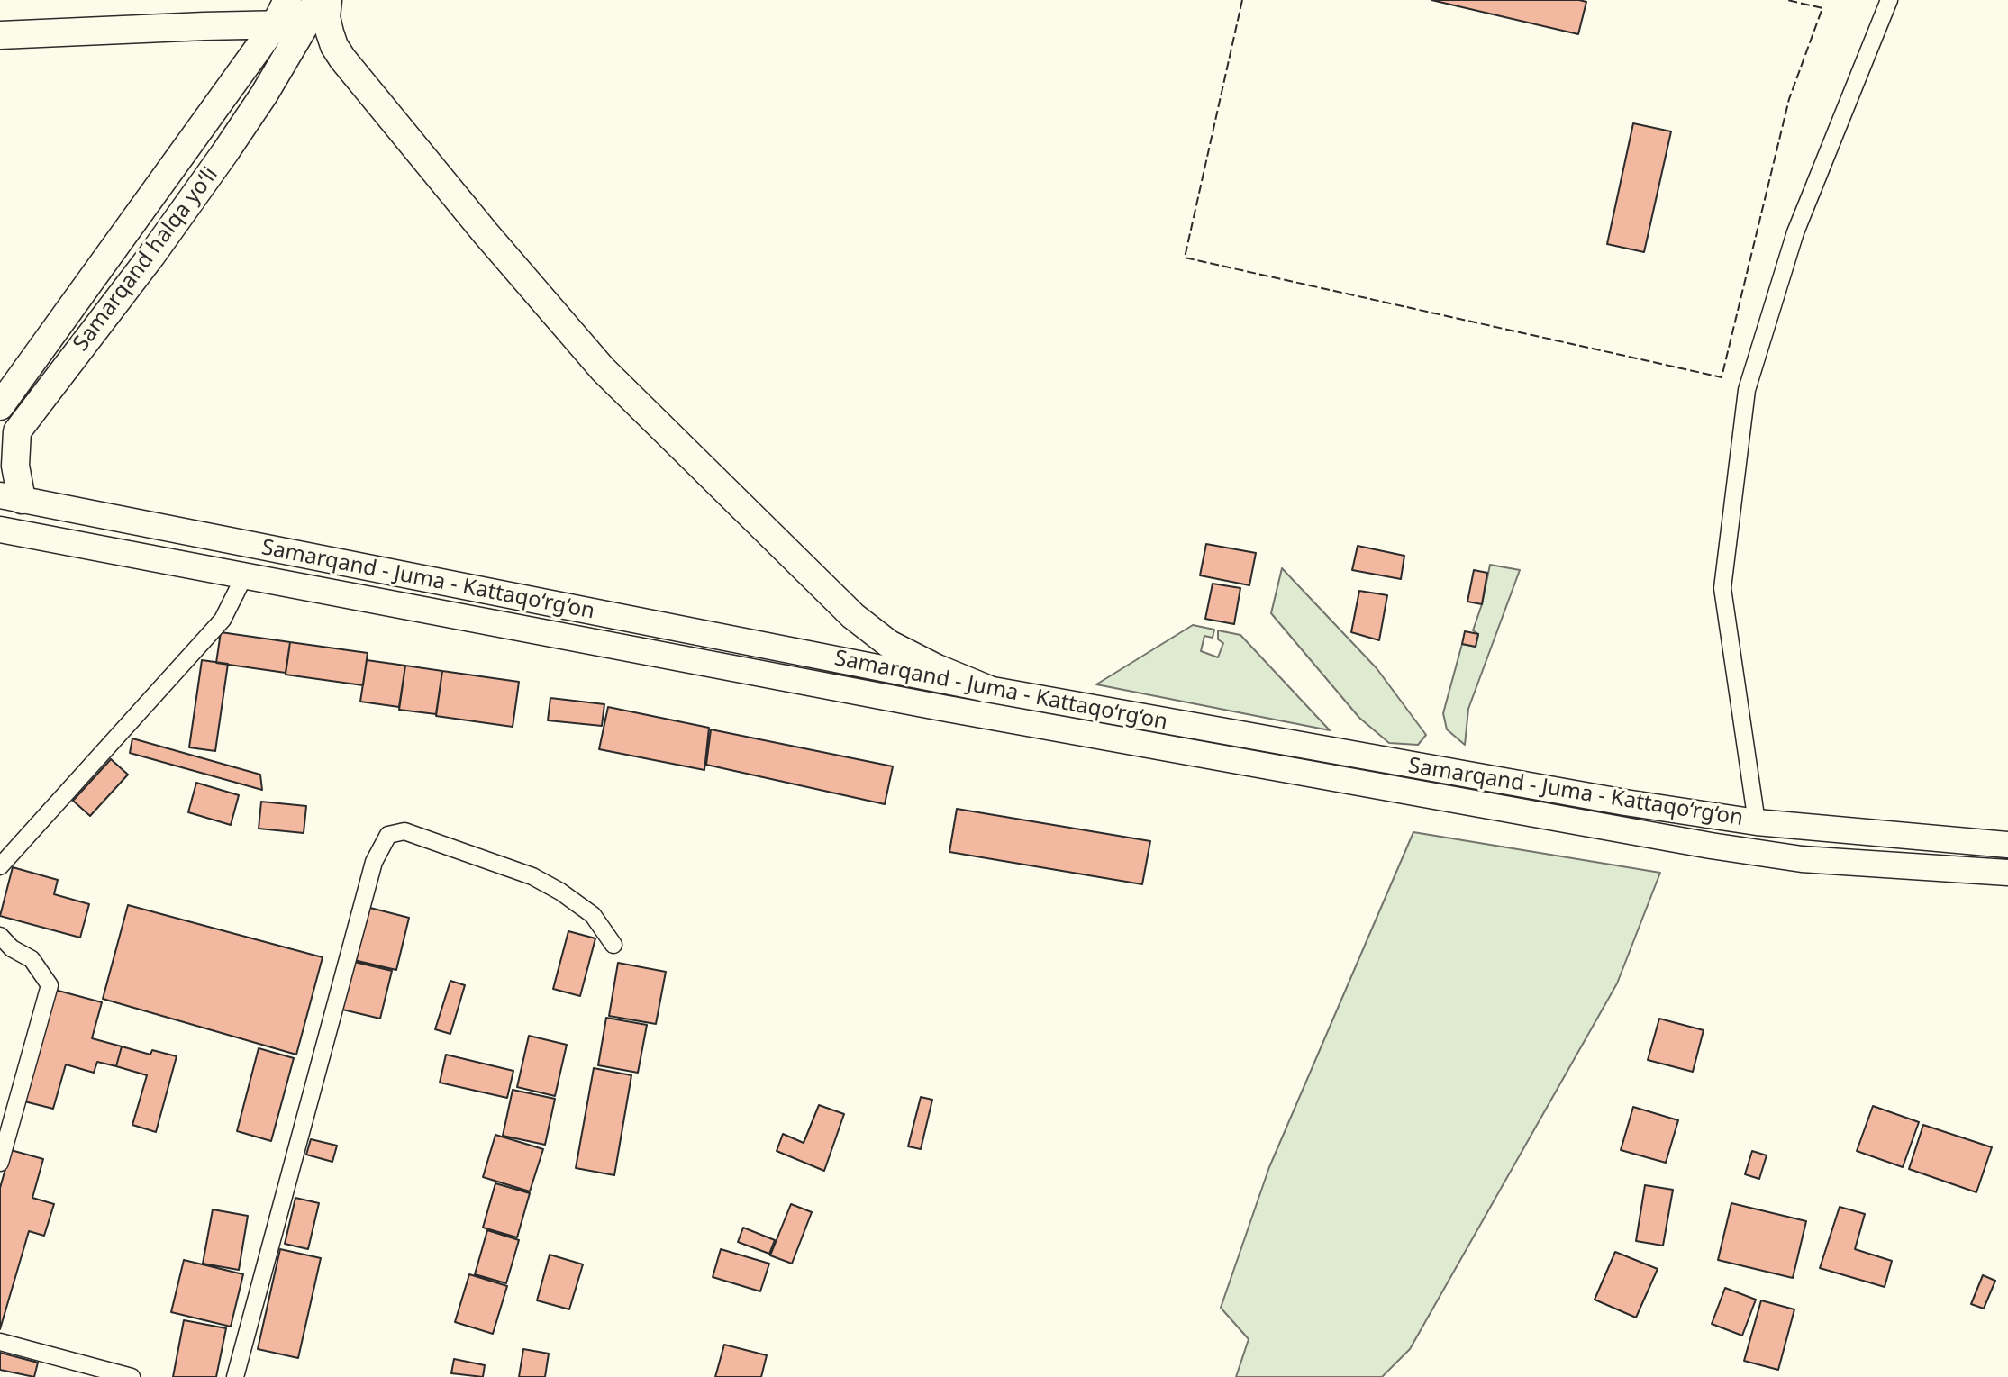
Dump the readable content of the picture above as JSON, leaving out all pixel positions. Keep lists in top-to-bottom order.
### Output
{
  "streets": {
    "highway": ["Samarqand halqa yoʻli"],
    "main road": ["Samarqand - Juma - Kattaqo‘rg‘on"]
  },
  "crossings": [
    ["Samarqand halqa yoʻli", "Samarqand - Juma - Kattaqo‘rg‘on"]
  ]
}
